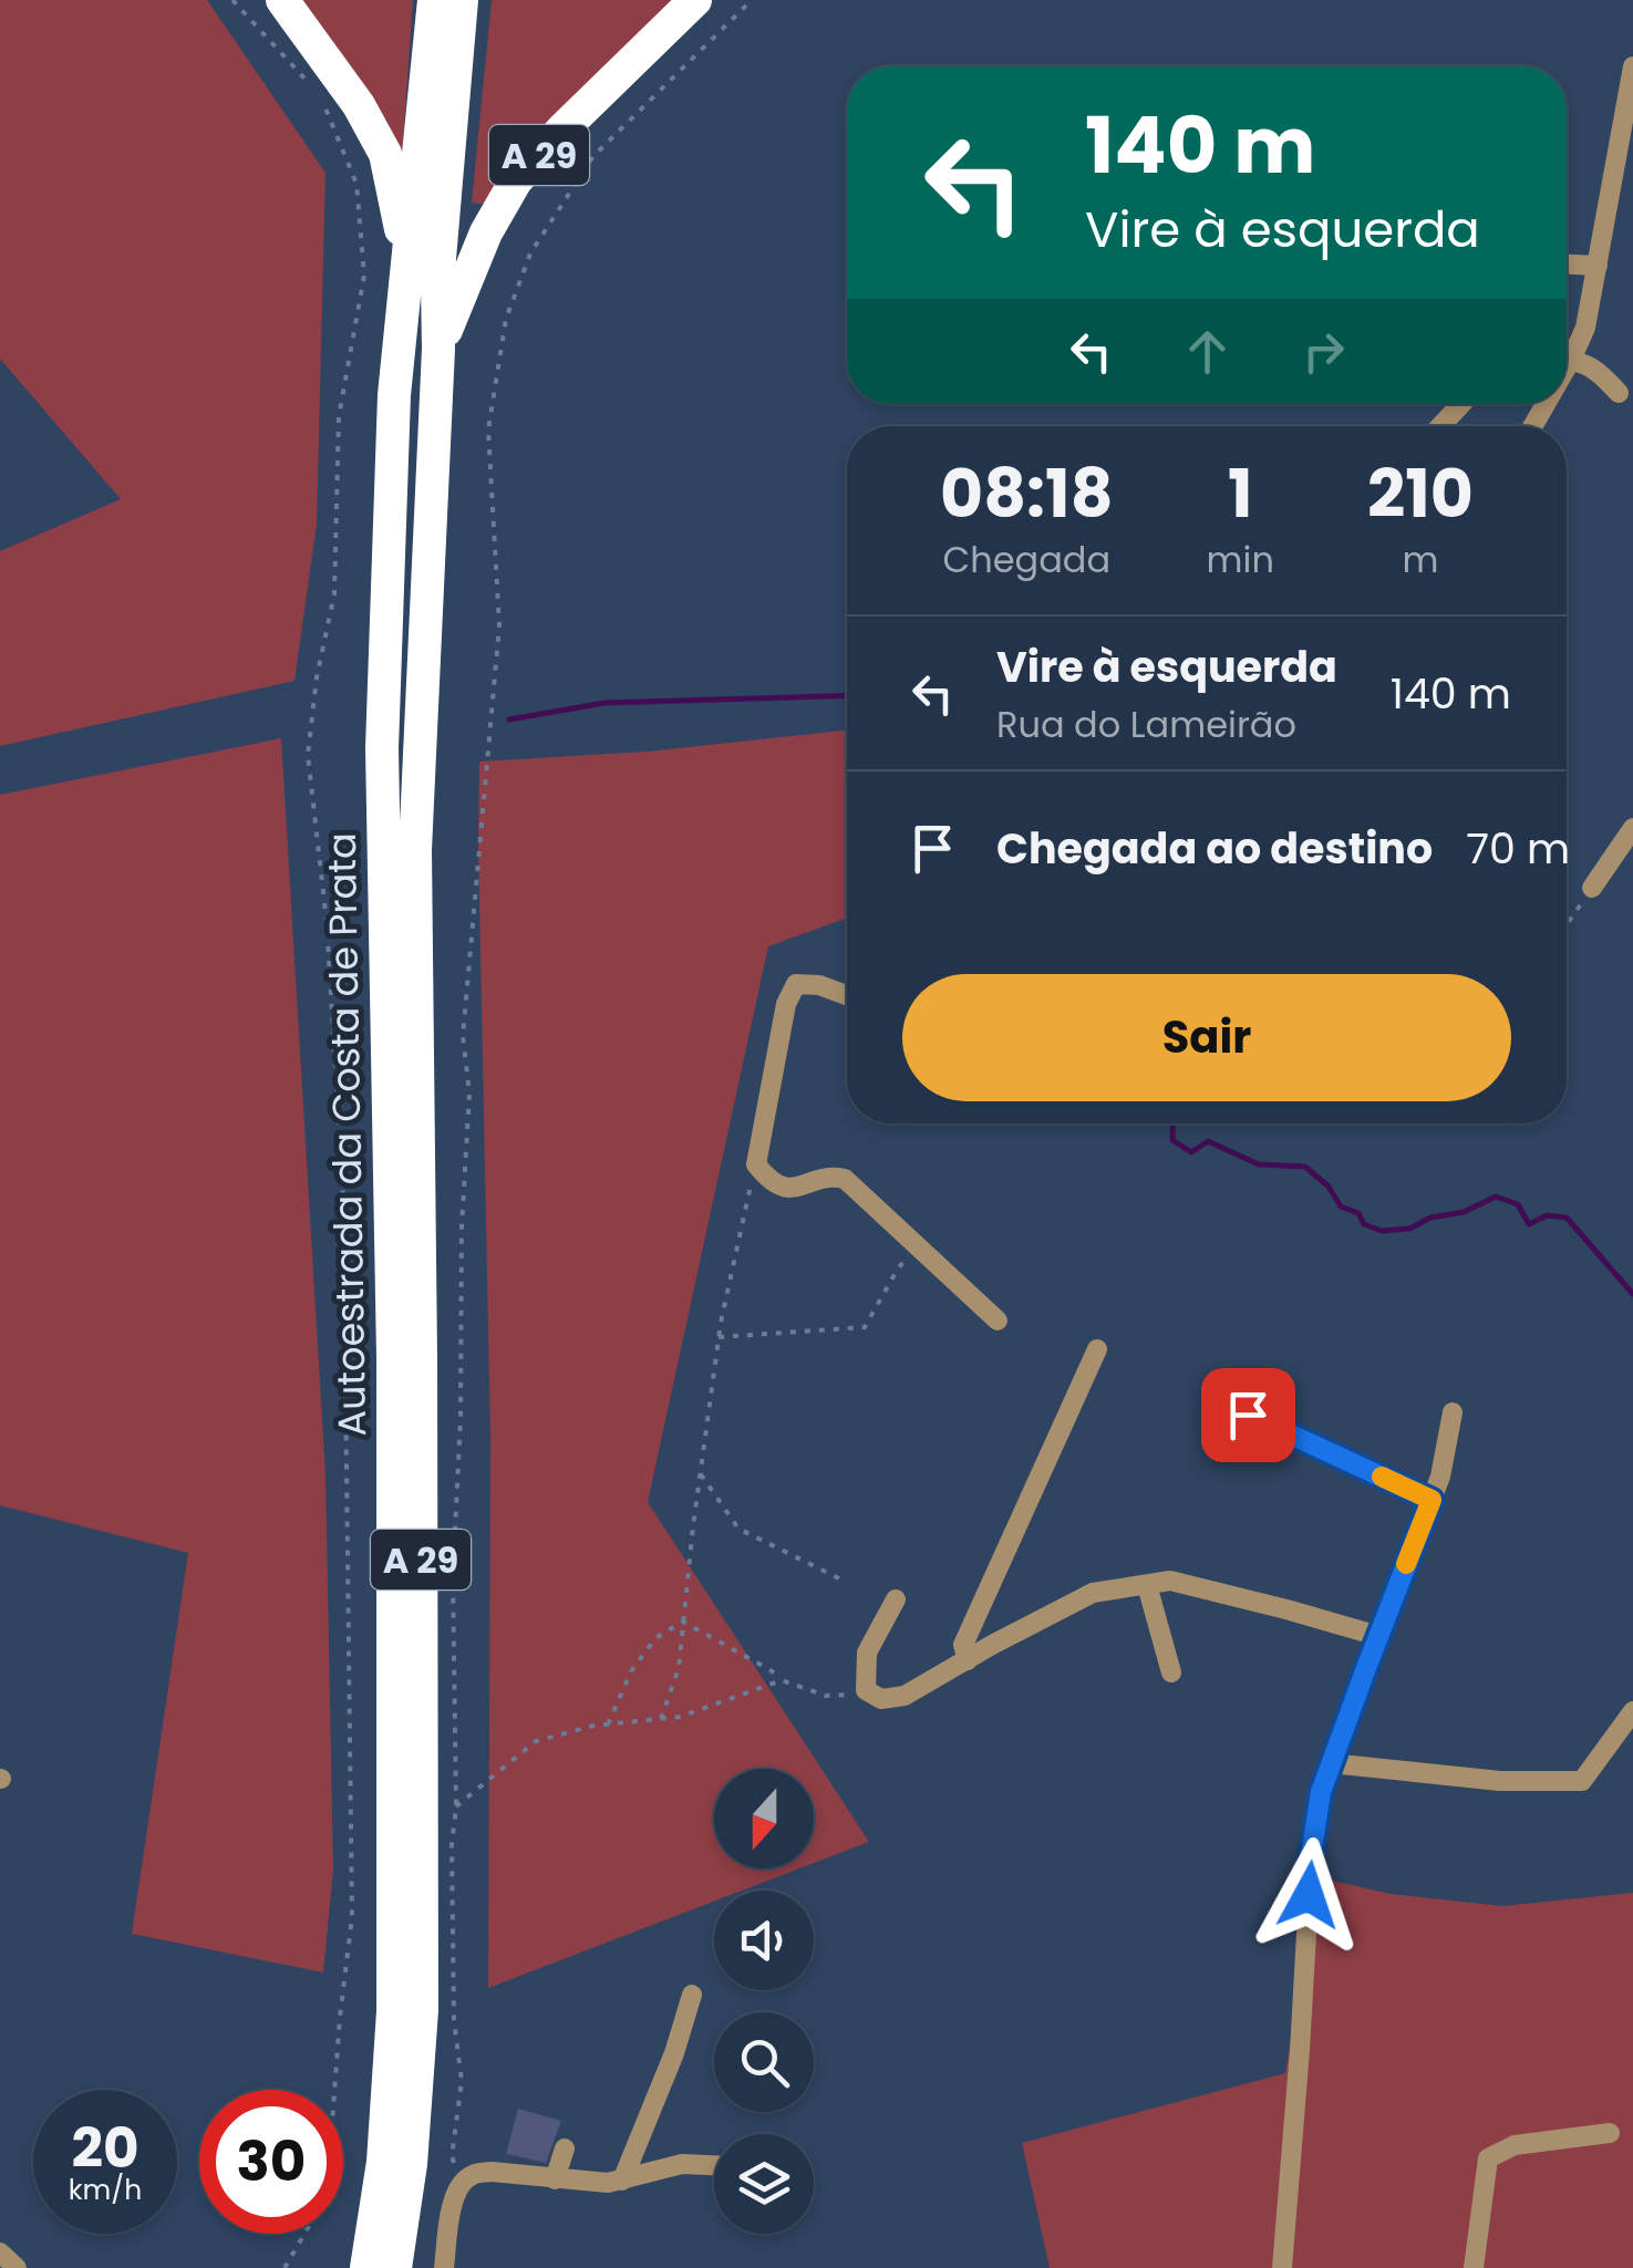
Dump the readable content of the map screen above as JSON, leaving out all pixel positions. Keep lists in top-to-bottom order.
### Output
{
  "streets": {
    "highway": ["A 29", "Autoestrada da Costa de Prata"]
  },
  "crossings": [
    ["A 29", "Autoestrada da Costa de Prata"]
  ],
  "north": "bottom",
  "page": {
    "turn": ["140 m", "Vire à esquerda"],
    "eta": [
      "08:18",
      "Chegada",
      "1",
      "min",
      "210",
      "m"
    ],
    "list": [
      {
        "name": "Vire à esquerda",
        "note": "Rua do Lameirão",
        "value": "140 m"
      },
      {
        "name": "Chegada ao destino",
        "value": "70 m"
      }
    ],
    "buttons": "Sair",
    "speed": "20 km/h",
    "limit": "30"
  }
}
